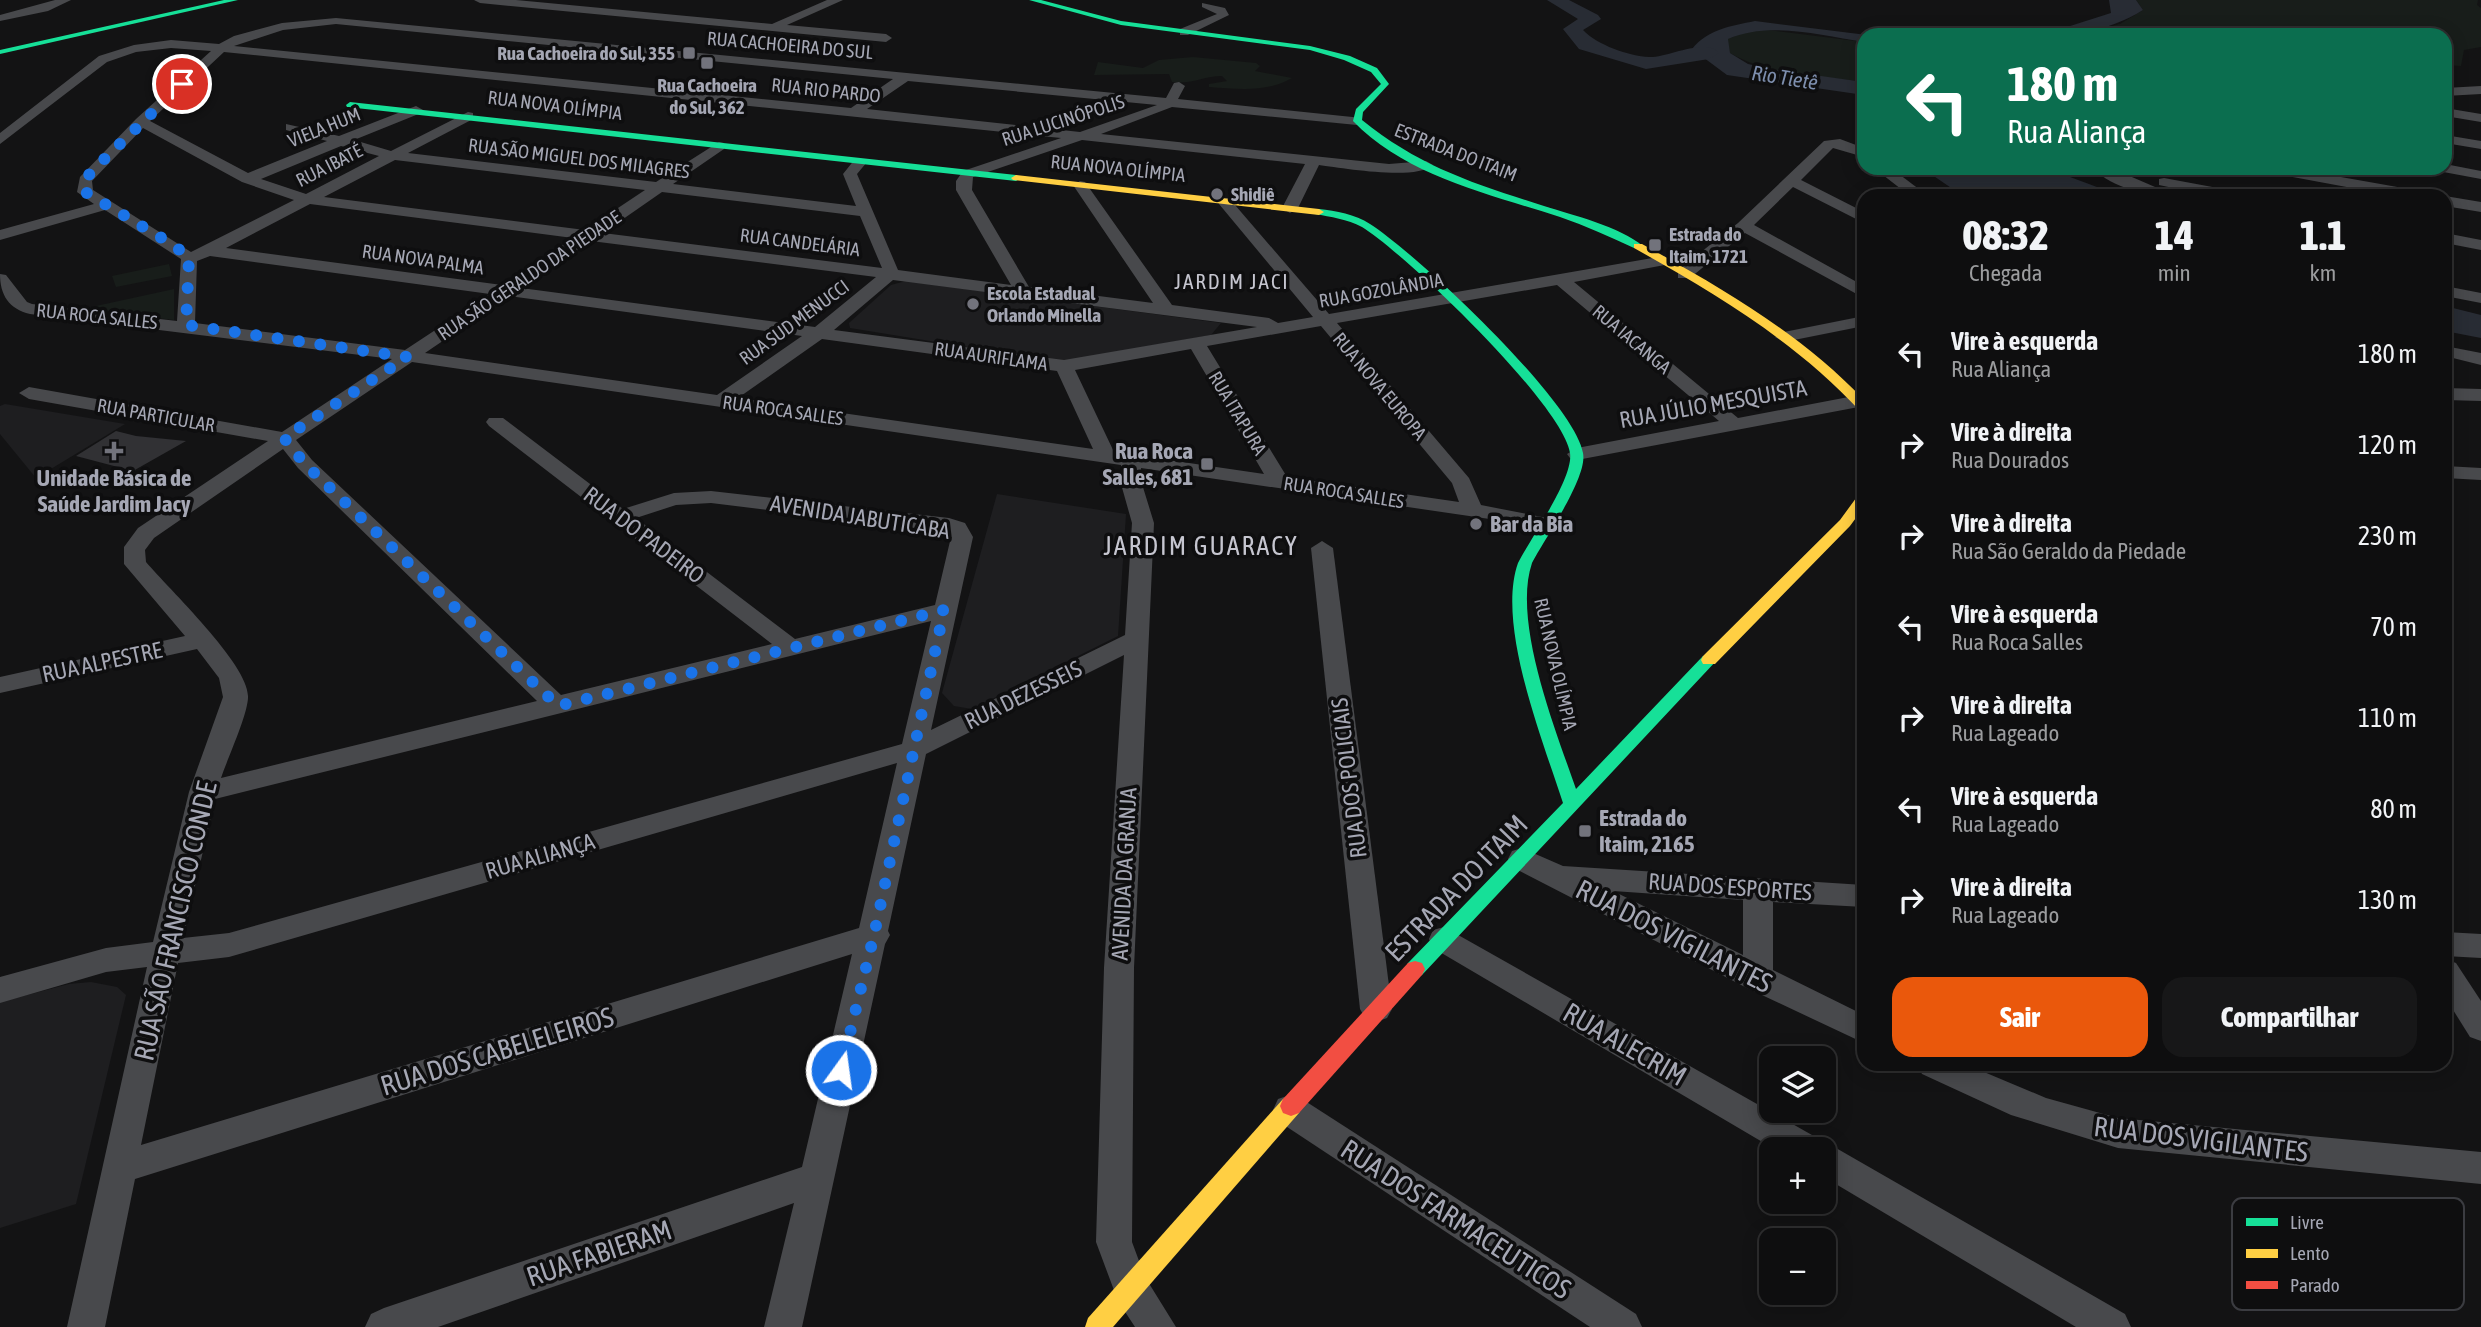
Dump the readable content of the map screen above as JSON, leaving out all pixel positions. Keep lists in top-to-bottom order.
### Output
{
  "streets": {
    "main road": ["RUA NOVA OLÍMPIA", "ESTRADA DO ITAIM"],
    "street": [
      "RUA CACHOEIRA DO SUL",
      "RUA RIO PARDO",
      "RUA LUCINÓPOLIS",
      "VIELA HUM",
      "RUA SÃO MIGUEL DOS MILAGRES",
      "RUA IBATÉ",
      "RUA CANDELÁRIA",
      "RUA NOVA PALMA",
      "RUA SÃO GERALDO DA PIEDADE",
      "RUA GOZOLÂNDIA",
      "RUA ROCA SALLES",
      "RUA SUD MENUCCI",
      "RUA IACANGA",
      "RUA AURIFLAMA",
      "RUA NOVA EUROPA",
      "RUA JÚLIO MESQUISTA",
      "RUA ITAPURA",
      "RUA PARTICULAR",
      "AVENIDA JABUTICABA",
      "RUA DO PADEIRO",
      "RUA ALPESTRE",
      "RUA DEZESSEIS",
      "RUA DOS POLICIAIS",
      "RUA ALIANÇA",
      "AVENIDA DA GRANJA",
      "RUA DOS ESPORTES",
      "RUA SÃO FRANCISCO CONDE",
      "RUA DOS VIGILANTES",
      "RUA ALECRIM",
      "RUA DOS CABELELEIROS",
      "RUA DOS FARMACEUTICOS",
      "RUA FABIERAM"
    ]
  },
  "crossings": [
    ["RUA CACHOEIRA DO SUL", "RUA RIO PARDO"],
    ["RUA CACHOEIRA DO SUL", "RUA LUCINÓPOLIS"],
    ["RUA CACHOEIRA DO SUL", "ESTRADA DO ITAIM"],
    ["RUA RIO PARDO", "RUA LUCINÓPOLIS"],
    ["RUA RIO PARDO", "ESTRADA DO ITAIM"],
    ["RUA NOVA OLÍMPIA", "RUA LUCINÓPOLIS"],
    ["RUA NOVA OLÍMPIA", "VIELA HUM"],
    ["RUA NOVA OLÍMPIA", "ESTRADA DO ITAIM"],
    ["RUA NOVA OLÍMPIA", "RUA IBATÉ"],
    ["RUA NOVA OLÍMPIA", "RUA SÃO GERALDO DA PIEDADE"],
    ["RUA NOVA OLÍMPIA", "RUA GOZOLÂNDIA"],
    ["RUA NOVA OLÍMPIA", "RUA ROCA SALLES"],
    ["RUA NOVA OLÍMPIA", "RUA NOVA EUROPA"],
    ["RUA NOVA OLÍMPIA", "RUA JÚLIO MESQUISTA"],
    ["VIELA HUM", "RUA SÃO MIGUEL DOS MILAGRES"],
    ["VIELA HUM", "RUA CANDELÁRIA"],
    ["ESTRADA DO ITAIM", "RUA GOZOLÂNDIA"],
    ["ESTRADA DO ITAIM", "RUA DOS POLICIAIS"],
    ["ESTRADA DO ITAIM", "AVENIDA DA GRANJA"],
    ["ESTRADA DO ITAIM", "RUA DOS VIGILANTES"],
    ["ESTRADA DO ITAIM", "RUA ALECRIM"],
    ["ESTRADA DO ITAIM", "RUA DOS FARMACEUTICOS"],
    ["RUA SÃO MIGUEL DOS MILAGRES", "RUA IBATÉ"],
    ["RUA SÃO MIGUEL DOS MILAGRES", "RUA SÃO GERALDO DA PIEDADE"],
    ["RUA IBATÉ", "RUA CANDELÁRIA"],
    ["RUA IBATÉ", "RUA NOVA PALMA"],
    ["RUA CANDELÁRIA", "RUA SÃO GERALDO DA PIEDADE"],
    ["RUA CANDELÁRIA", "RUA GOZOLÂNDIA"],
    ["RUA CANDELÁRIA", "RUA SUD MENUCCI"],
    ["RUA NOVA PALMA", "RUA SÃO GERALDO DA PIEDADE"],
    ["RUA NOVA PALMA", "RUA SUD MENUCCI"],
    ["RUA NOVA PALMA", "RUA AURIFLAMA"],
    ["RUA SÃO GERALDO DA PIEDADE", "RUA ROCA SALLES"],
    ["RUA SÃO GERALDO DA PIEDADE", "RUA PARTICULAR"],
    ["RUA SÃO GERALDO DA PIEDADE", "RUA SÃO FRANCISCO CONDE"],
    ["RUA GOZOLÂNDIA", "RUA IACANGA"],
    ["RUA GOZOLÂNDIA", "RUA AURIFLAMA"],
    ["RUA GOZOLÂNDIA", "RUA NOVA EUROPA"],
    ["RUA GOZOLÂNDIA", "RUA ITAPURA"],
    ["RUA ROCA SALLES", "RUA SUD MENUCCI"],
    ["RUA ROCA SALLES", "RUA AURIFLAMA"],
    ["RUA ROCA SALLES", "RUA NOVA EUROPA"],
    ["RUA ROCA SALLES", "RUA ITAPURA"],
    ["RUA ROCA SALLES", "AVENIDA DA GRANJA"],
    ["RUA SUD MENUCCI", "RUA AURIFLAMA"],
    ["RUA IACANGA", "RUA JÚLIO MESQUISTA"],
    ["RUA AURIFLAMA", "AVENIDA DA GRANJA"],
    ["AVENIDA JABUTICABA", "RUA DO PADEIRO"],
    ["AVENIDA JABUTICABA", "RUA DEZESSEIS"],
    ["AVENIDA JABUTICABA", "RUA ALIANÇA"],
    ["AVENIDA JABUTICABA", "RUA DOS CABELELEIROS"],
    ["AVENIDA JABUTICABA", "RUA FABIERAM"],
    ["RUA ALPESTRE", "RUA SÃO FRANCISCO CONDE"],
    ["RUA DEZESSEIS", "RUA ALIANÇA"],
    ["RUA DEZESSEIS", "AVENIDA DA GRANJA"],
    ["RUA ALIANÇA", "RUA SÃO FRANCISCO CONDE"],
    ["RUA DOS ESPORTES", "RUA DOS VIGILANTES"],
    ["RUA SÃO FRANCISCO CONDE", "RUA DOS CABELELEIROS"]
  ],
  "districts": ["JARDIM JACI", "JARDIM GUARACY"],
  "water": ["Rio Tietê"],
  "places": {
    "transit": [
      "Rua Cachoeira do Sul, 355",
      "Rua Cachoeira do Sul, 362",
      "Estrada do Itaim, 1721",
      "Rua Roca Salles, 681",
      "Estrada do Itaim, 2165"
    ],
    "other": ["Shidiê", "Escola Estadual Orlando Minella", "Bar da Bia"],
    "health": ["Unidade Básica de Saúde Jardim Jacy"]
  },
  "legend": ["Livre", "Lento", "Parado"],
  "page": {
    "turn": ["180 m", "Rua Aliança"],
    "eta": [
      "08:32",
      "Chegada",
      "14",
      "min",
      "1.1",
      "km"
    ],
    "list": [
      {
        "name": "Vire à esquerda",
        "note": "Rua Aliança",
        "value": "180 m"
      },
      {
        "name": "Vire à direita",
        "note": "Rua Dourados",
        "value": "120 m"
      },
      {
        "name": "Vire à direita",
        "note": "Rua São Geraldo da Piedade",
        "value": "230 m"
      },
      {
        "name": "Vire à esquerda",
        "note": "Rua Roca Salles",
        "value": "70 m"
      },
      {
        "name": "Vire à direita",
        "note": "Rua Lageado",
        "value": "110 m"
      },
      {
        "name": "Vire à esquerda",
        "note": "Rua Lageado",
        "value": "80 m"
      },
      {
        "name": "Vire à direita",
        "note": "Rua Lageado",
        "value": "130 m"
      }
    ],
    "buttons": ["Sair", "Compartilhar"],
    "map_buttons": ["+", "−"]
  }
}
